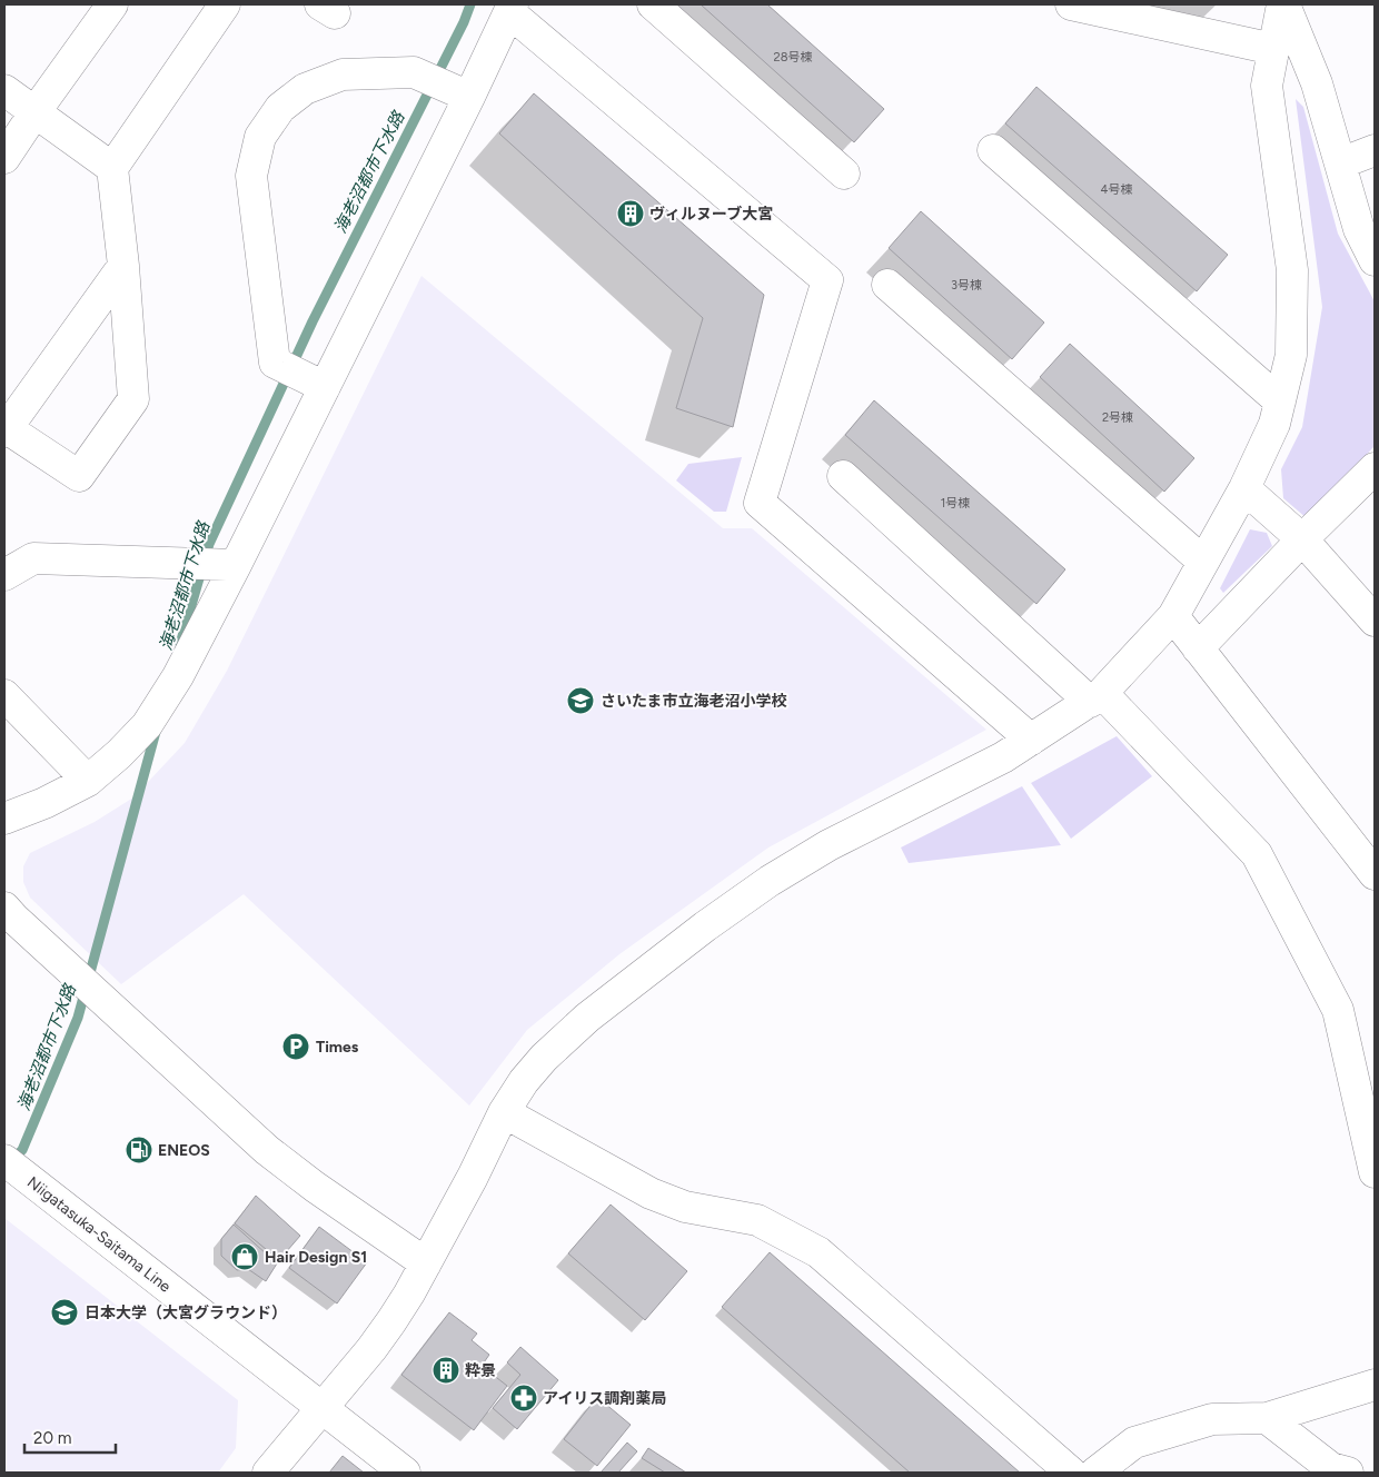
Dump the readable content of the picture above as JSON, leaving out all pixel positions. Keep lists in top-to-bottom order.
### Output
{
  "streets": {
    "street": ["Niigatasuka-Saitama Line"]
  },
  "water": ["海老沼都市下水路"],
  "places": {
    "building": ["ヴィルヌーブ大宮", "粋景"],
    "school or university": ["さいたま市立海老沼小学校", "日本大学（大宮グラウンド）"],
    "parking": ["Times"],
    "fuel station": ["ENEOS"],
    "shop": ["Hair Design S1"],
    "pharmacy": ["アイリス調剤薬局"]
  },
  "house_numbers": [
    "28号棟",
    "4号棟",
    "3号棟",
    "2号棟",
    "1号棟"
  ],
  "scale_bar": "20 m"
}
